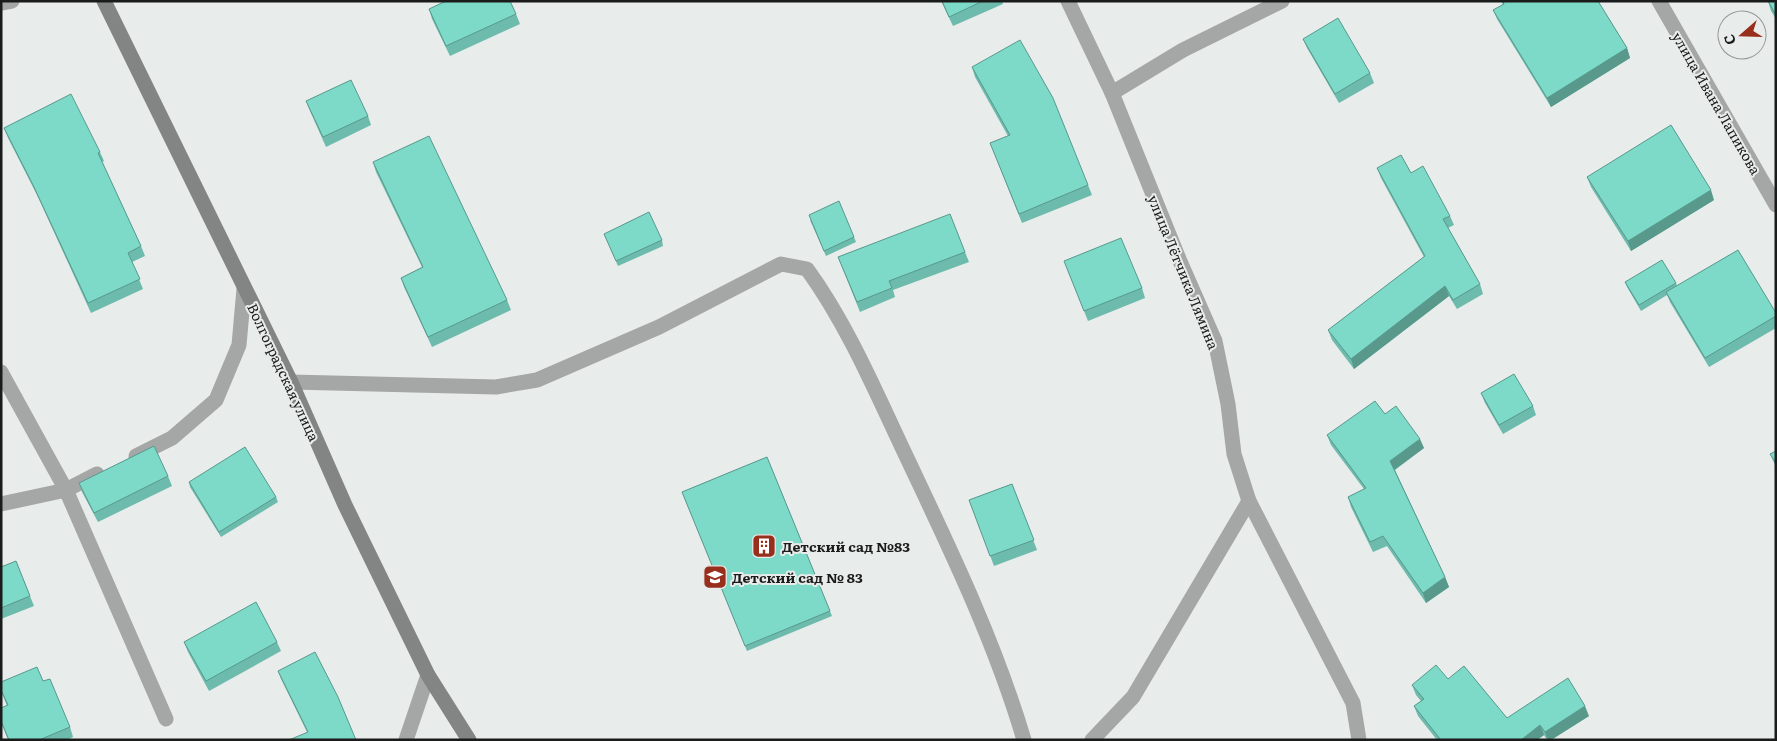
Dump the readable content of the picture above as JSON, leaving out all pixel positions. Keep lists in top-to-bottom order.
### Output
{
  "streets": {
    "street": ["улица Ивана Лапикова", "улица Лётчика Лямина", "Волгоградская улица"]
  },
  "places": {
    "building": ["Детский сад №83"],
    "school or university": ["Детский сад № 83"]
  },
  "north": "left"
}
